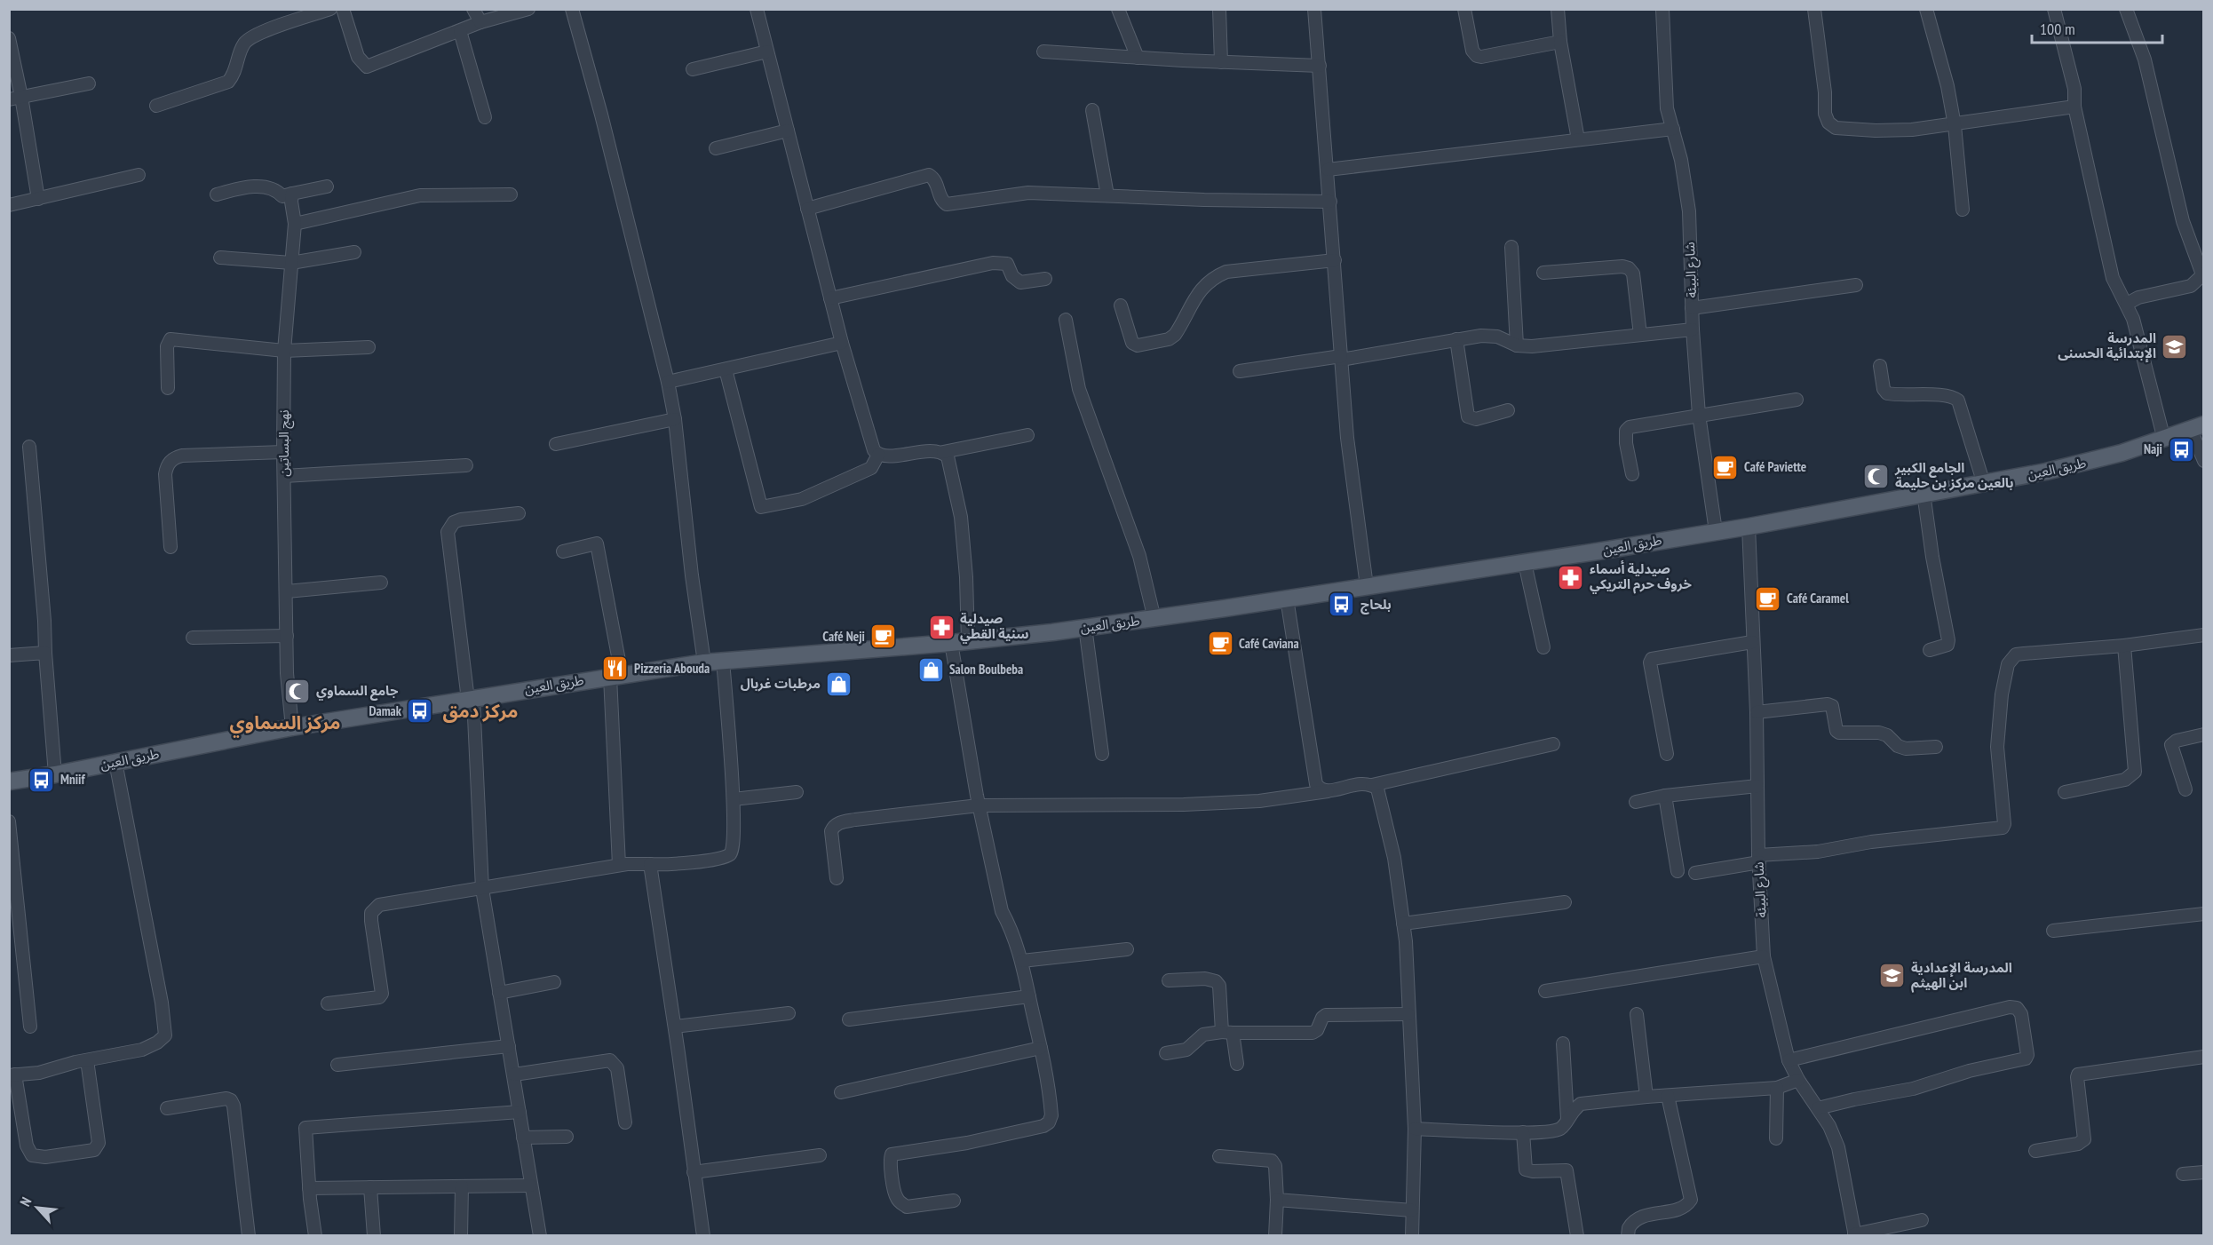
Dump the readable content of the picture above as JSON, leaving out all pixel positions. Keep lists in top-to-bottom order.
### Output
{
  "streets": {
    "main road": ["طريق العين"],
    "street": ["شارع البيئة", "نهج البساتين"]
  },
  "crossings": [
    ["شارع البيئة", "طريق العين"],
    ["نهج البساتين", "طريق العين"]
  ],
  "districts": ["مركز دمق", "مركز السماوي"],
  "places": {
    "school or university": ["المدرسة الإبتدائية الحسنى", "المدرسة الإعدادية ابن الهيثم"],
    "bus stop": [
      "Naji",
      "بلحاج",
      "Damak",
      "Mniif"
    ],
    "cafe": [
      "Café Paviette",
      "Café Caramel",
      "Café Neji",
      "Café Caviana"
    ],
    "mosque": ["الجامع الكبير بالعين مركز بن حليمة", "جامع السماوي"],
    "pharmacy": ["صيدلية أسماء خروف حرم التريكي", "صيدلية سنية القطي"],
    "restaurant": ["Pizzeria Abouda"],
    "shop": ["Salon Boulbeba", "مرطبات غربال"]
  },
  "scale_bar": "100 m",
  "north": "top left"
}
